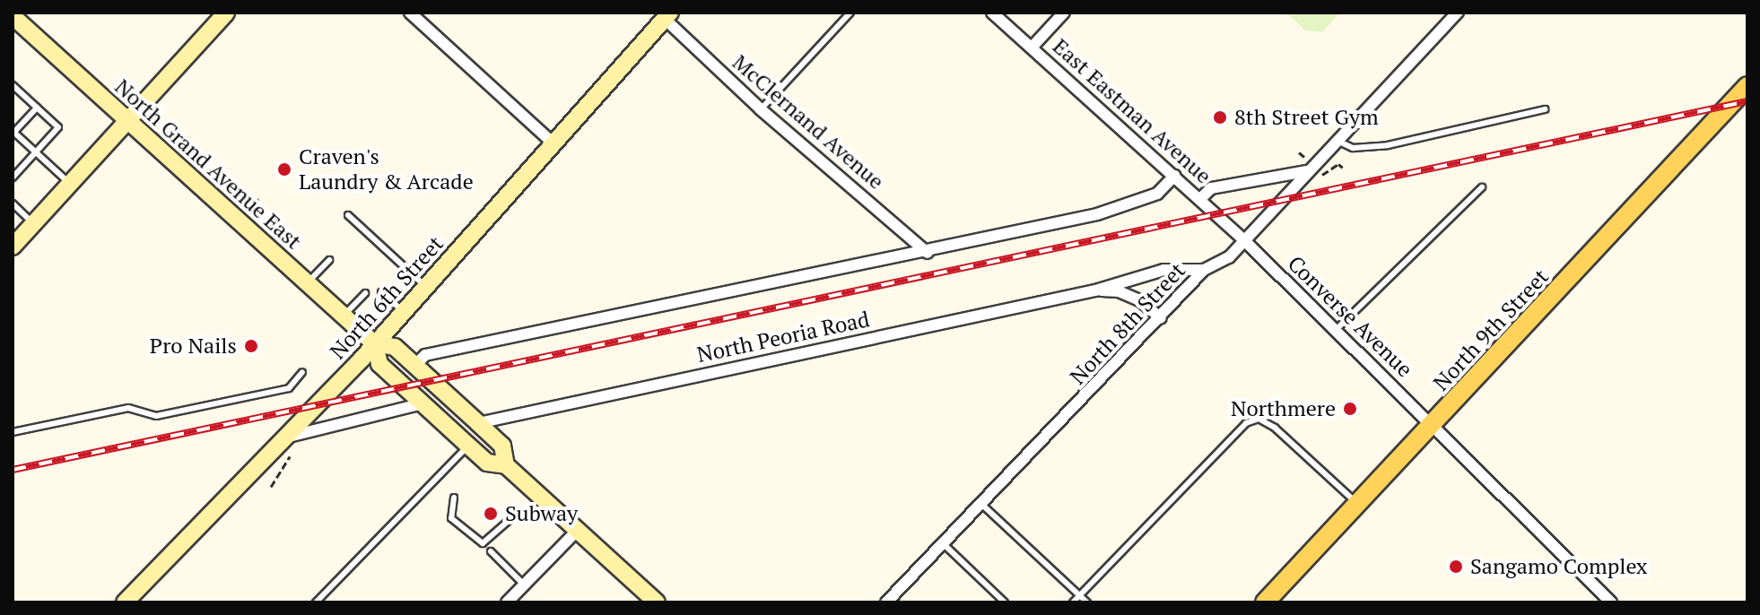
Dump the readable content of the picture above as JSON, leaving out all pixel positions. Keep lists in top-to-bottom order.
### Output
{
  "streets": {
    "main road": ["North Grand Avenue East", "North 6th Street", "North 9th Street"],
    "street": [
      "East Eastman Avenue",
      "McClernand Avenue",
      "Converse Avenue",
      "North 8th Street",
      "North Peoria Road"
    ]
  },
  "crossings": [
    ["East Eastman Avenue", "Converse Avenue"],
    ["East Eastman Avenue", "North 8th Street"],
    ["McClernand Avenue", "North 6th Street"],
    ["North Grand Avenue East", "North 6th Street"],
    ["North Grand Avenue East", "North Peoria Road"],
    ["Converse Avenue", "North 8th Street"],
    ["Converse Avenue", "North 9th Street"],
    ["North 8th Street", "North Peoria Road"]
  ],
  "places": [
    "8th Street Gym",
    "Craven's Laundry & Arcade",
    "Pro Nails",
    "Northmere",
    "Subway",
    "Sangamo Complex"
  ]
}
